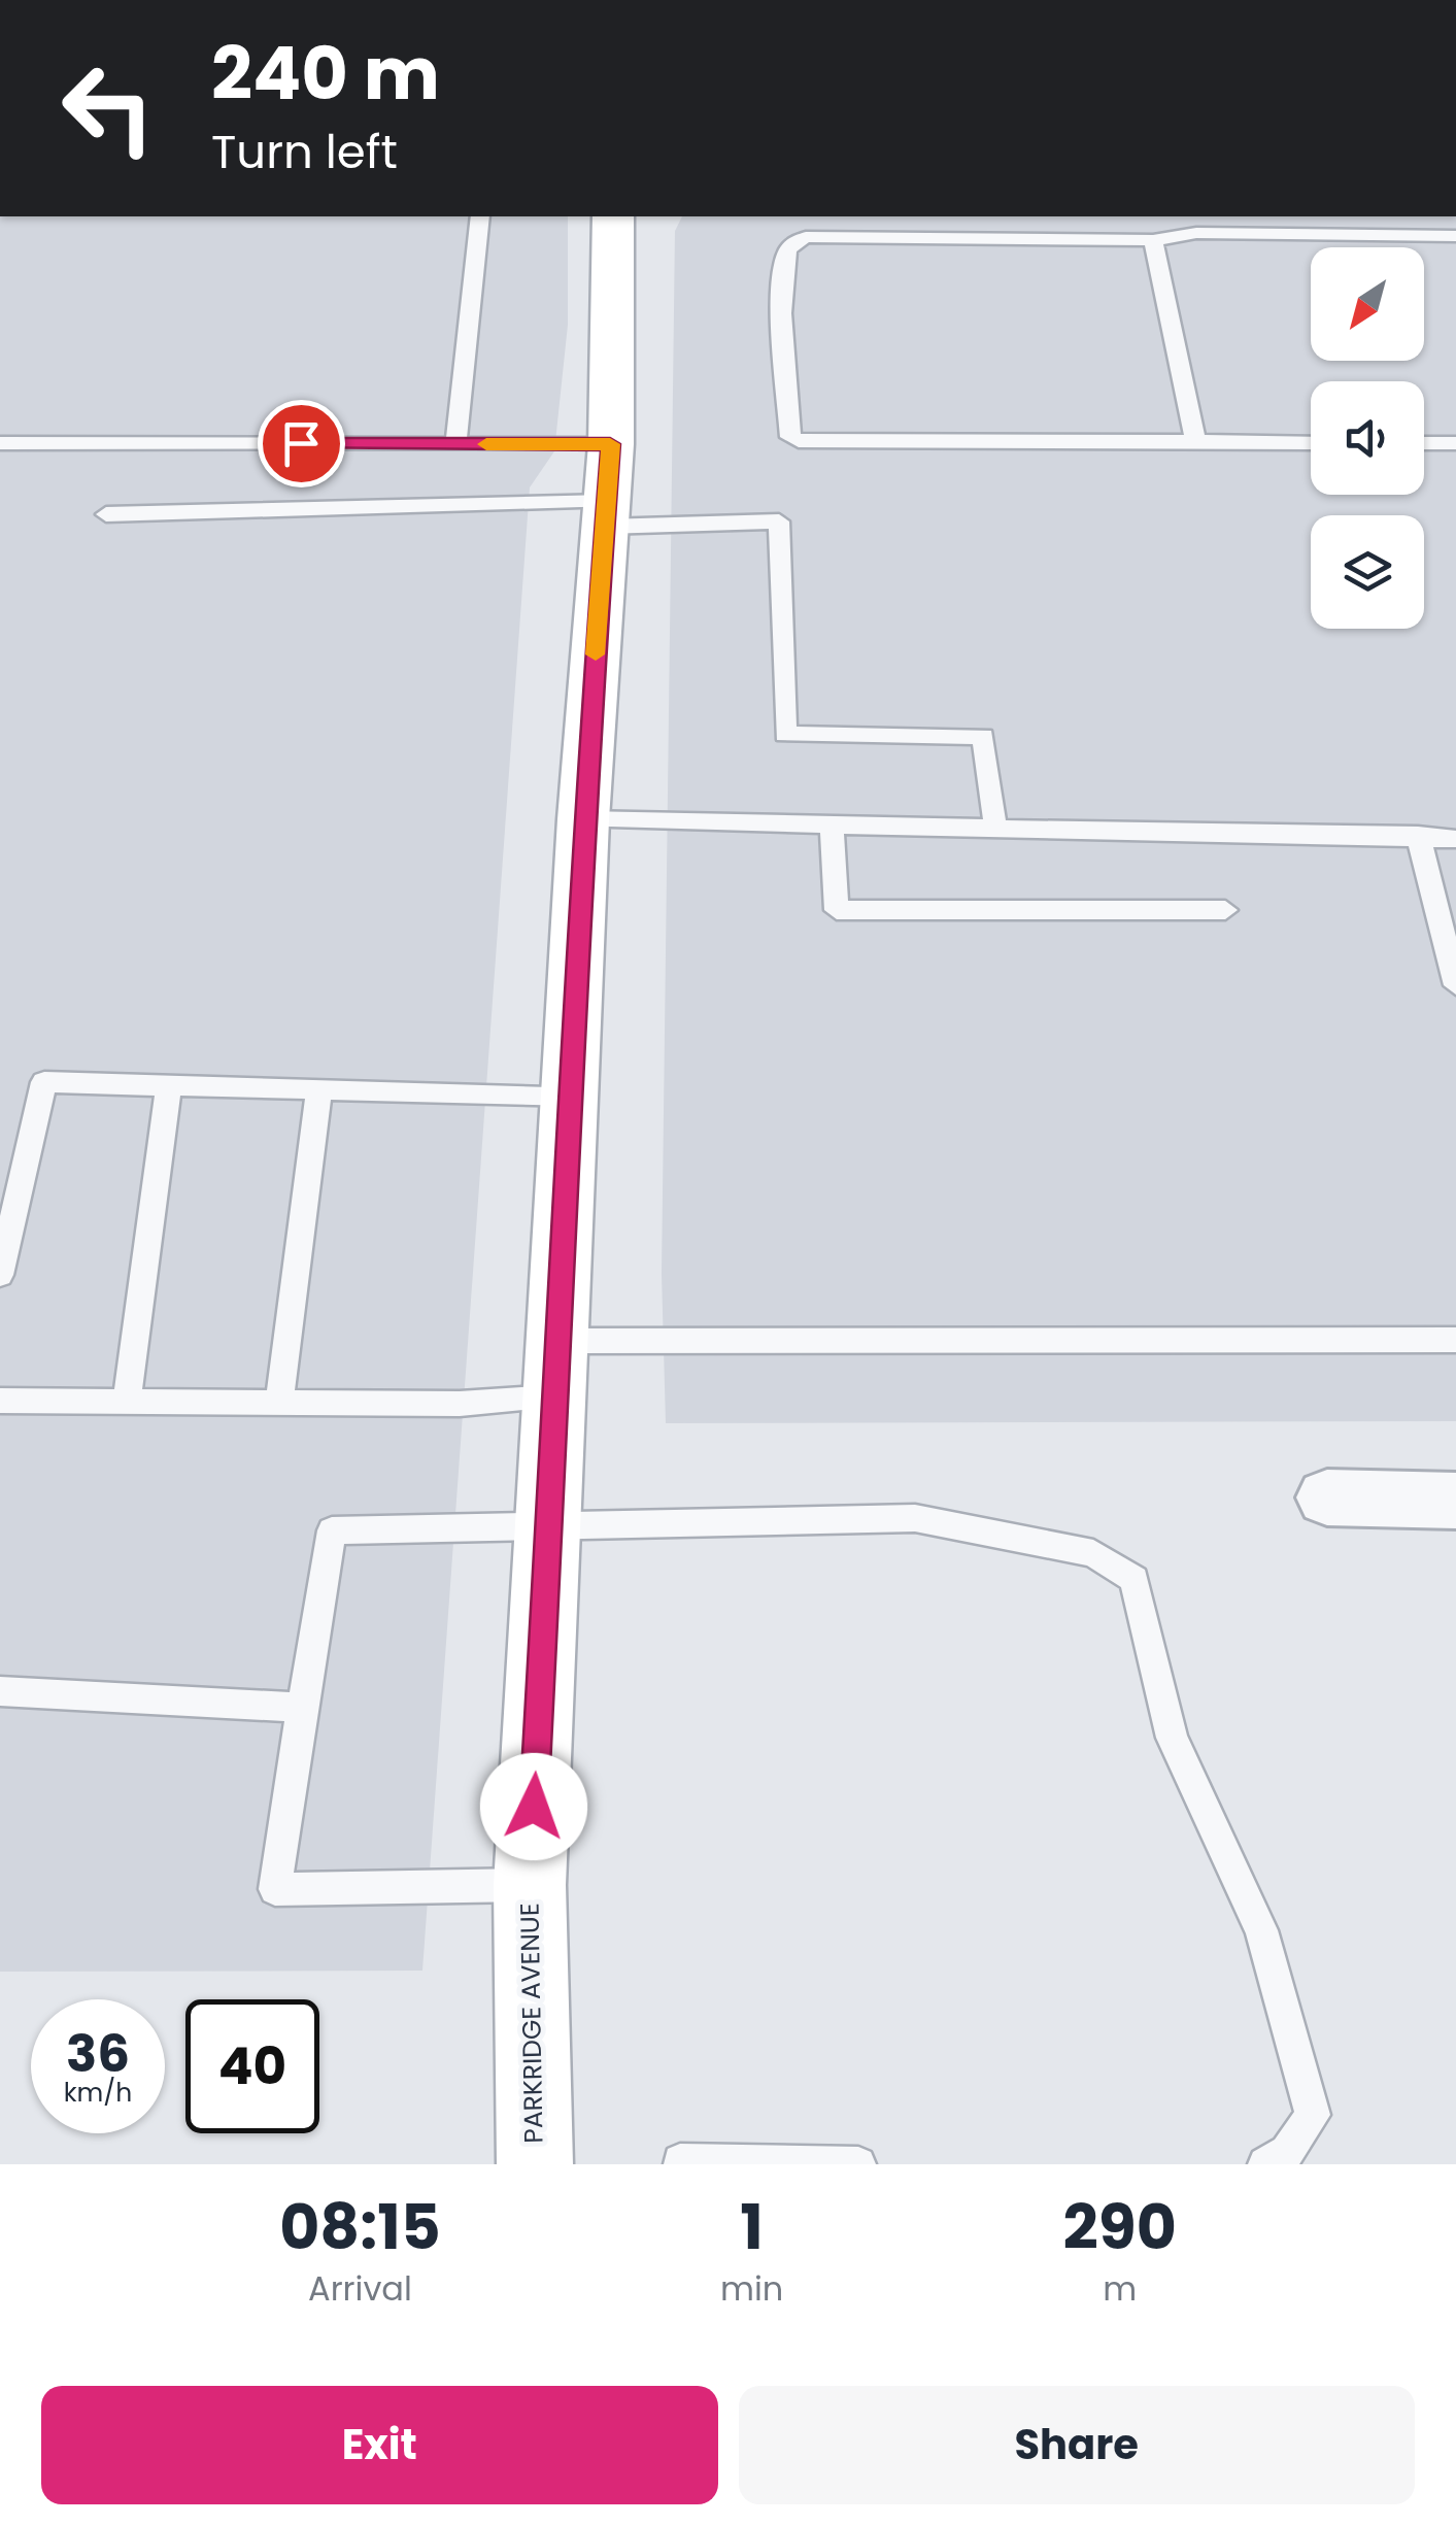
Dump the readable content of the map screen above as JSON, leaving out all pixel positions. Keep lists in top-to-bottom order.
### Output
{
  "streets": {
    "street": ["PARKRIDGE AVENUE"]
  },
  "north": "bottom left",
  "page": {
    "turn": ["240 m", "Turn left"],
    "speed": "36 km/h",
    "limit": "40",
    "eta": [
      "08:15",
      "Arrival",
      "1",
      "min",
      "290",
      "m"
    ],
    "buttons": ["Exit", "Share"]
  }
}
